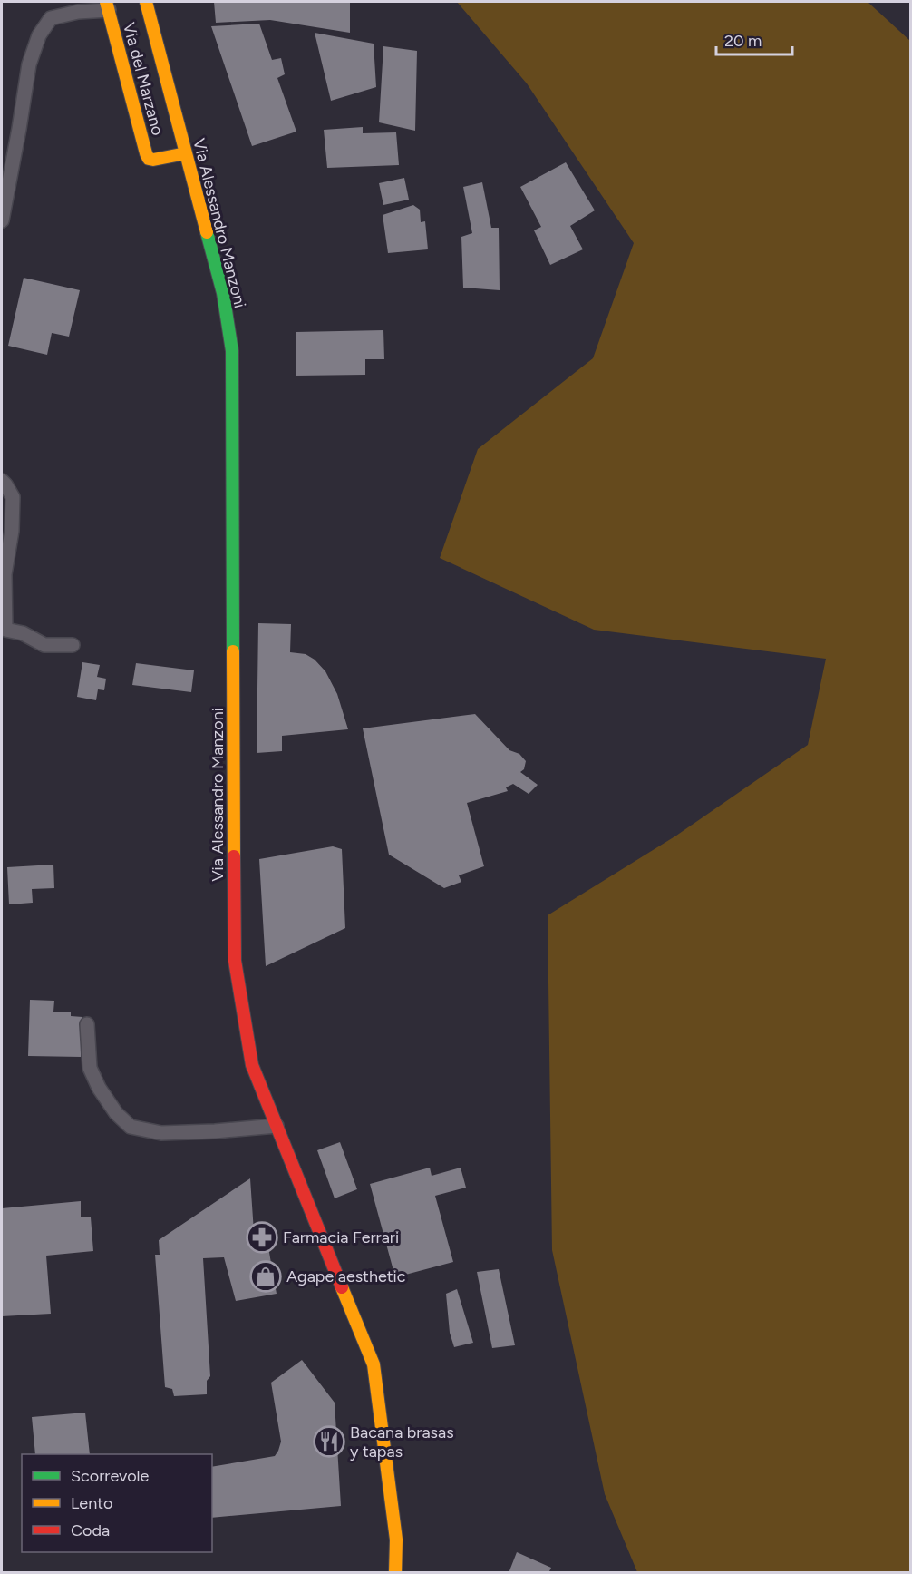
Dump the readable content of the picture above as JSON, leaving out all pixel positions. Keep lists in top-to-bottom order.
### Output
{
  "streets": {
    "street": ["Via del Marzano", "Via Alessandro Manzoni"]
  },
  "crossings": [
    ["Via del Marzano", "Via Alessandro Manzoni"]
  ],
  "places": {
    "pharmacy": ["Farmacia Ferrari"],
    "shop": ["Agape aesthetic"],
    "restaurant": ["Bacana brasas y tapas"]
  },
  "legend": ["Scorrevole", "Lento", "Coda"],
  "scale_bar": "20 m"
}
